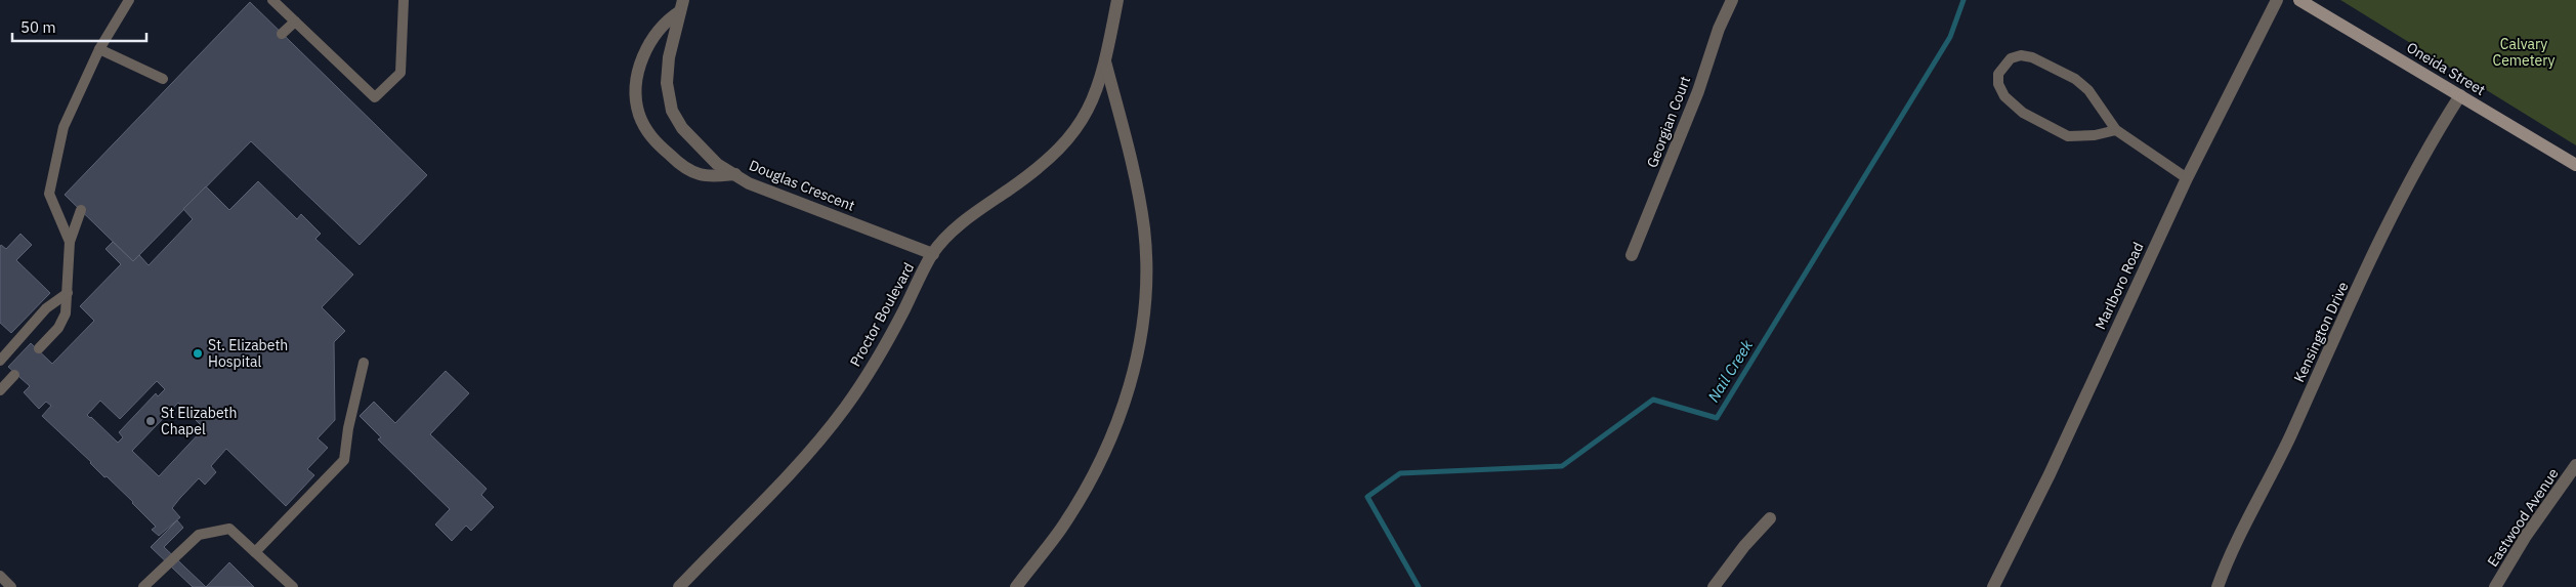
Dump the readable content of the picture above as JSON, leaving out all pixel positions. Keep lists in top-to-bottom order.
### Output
{
  "streets": {
    "street": [
      "Oneida Street",
      "Georgian Court",
      "Douglas Crescent",
      "Marlboro Road",
      "Proctor Boulevard",
      "Kensington Drive",
      "Eastwood Avenue"
    ]
  },
  "crossings": [
    ["Oneida Street", "Kensington Drive"],
    ["Douglas Crescent", "Proctor Boulevard"]
  ],
  "water": ["Nail Creek"],
  "parks": ["Calvary Cemetery"],
  "places": ["St. Elizabeth Hospital", "St Elizabeth Chapel"],
  "scale_bar": "50 m"
}
